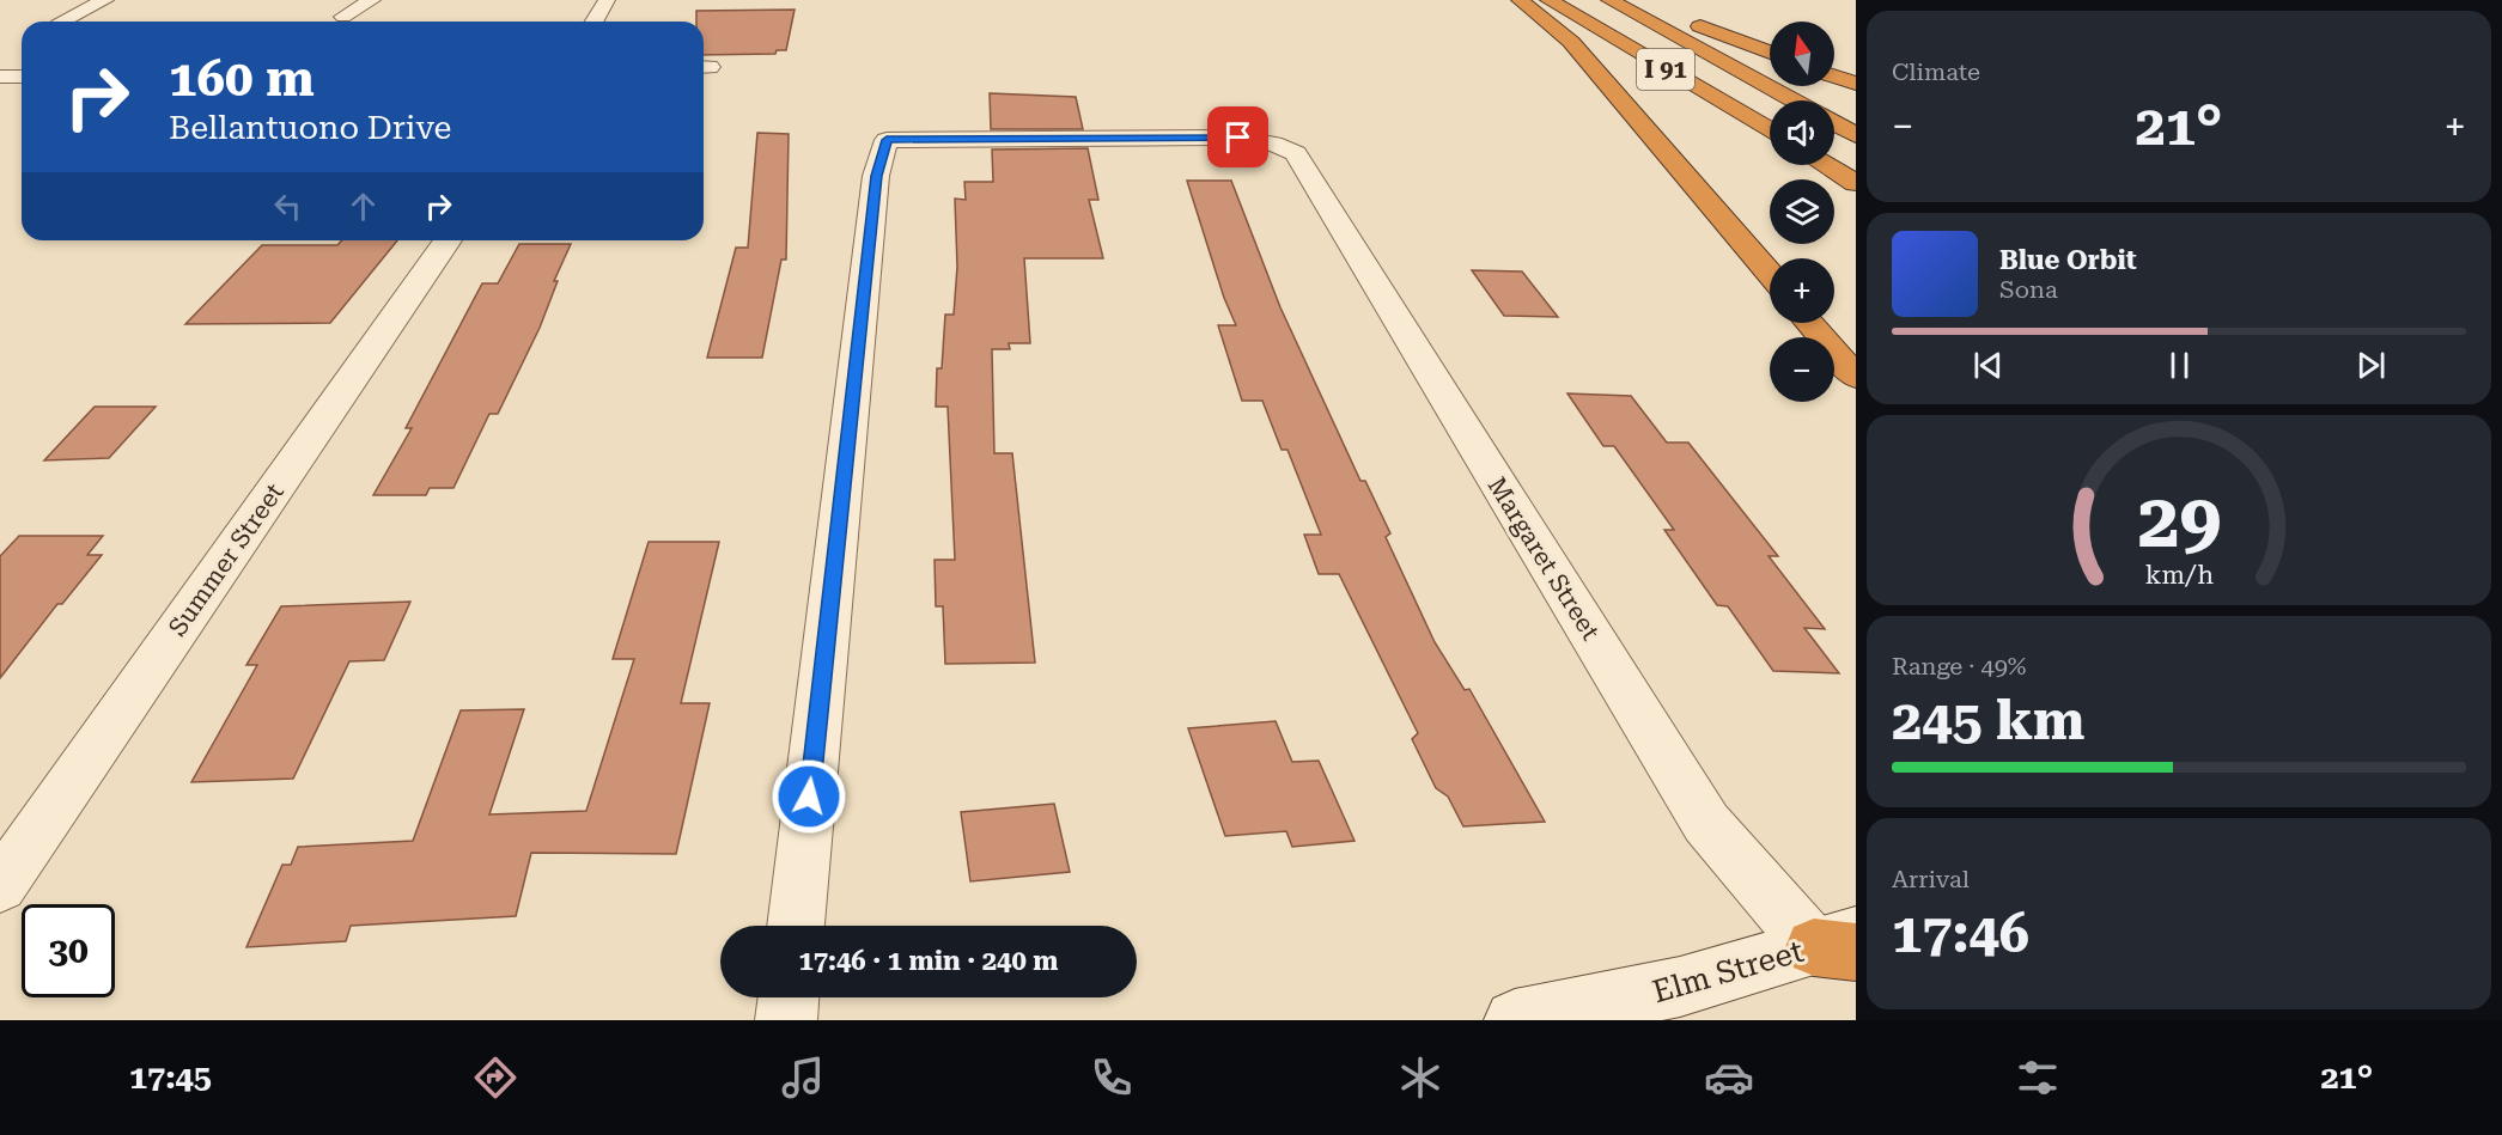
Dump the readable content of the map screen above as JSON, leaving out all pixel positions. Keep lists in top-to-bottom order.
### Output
{
  "streets": {
    "highway": ["I 91"],
    "street": ["Margaret Street", "Summer Street", "Elm Street"]
  },
  "crossings": [
    ["Margaret Street", "Elm Street"]
  ],
  "north": "top",
  "page": {
    "tile": [
      "Climate",
      ["Range · 49%", "245 km"],
      ["Arrival", "17:46"]
    ],
    "map_buttons": ["+", "−"],
    "turn": ["160 m", "Bellantuono Drive"],
    "heat": ["−", "21°", "+"],
    "song": ["Blue Orbit", "Sona"],
    "limit": "30",
    "trip": "17:46 · 1 min · 240 m",
    "tabs": ["17:45", "21°"],
    "gauge": ["29", "km/h"]
  }
}
